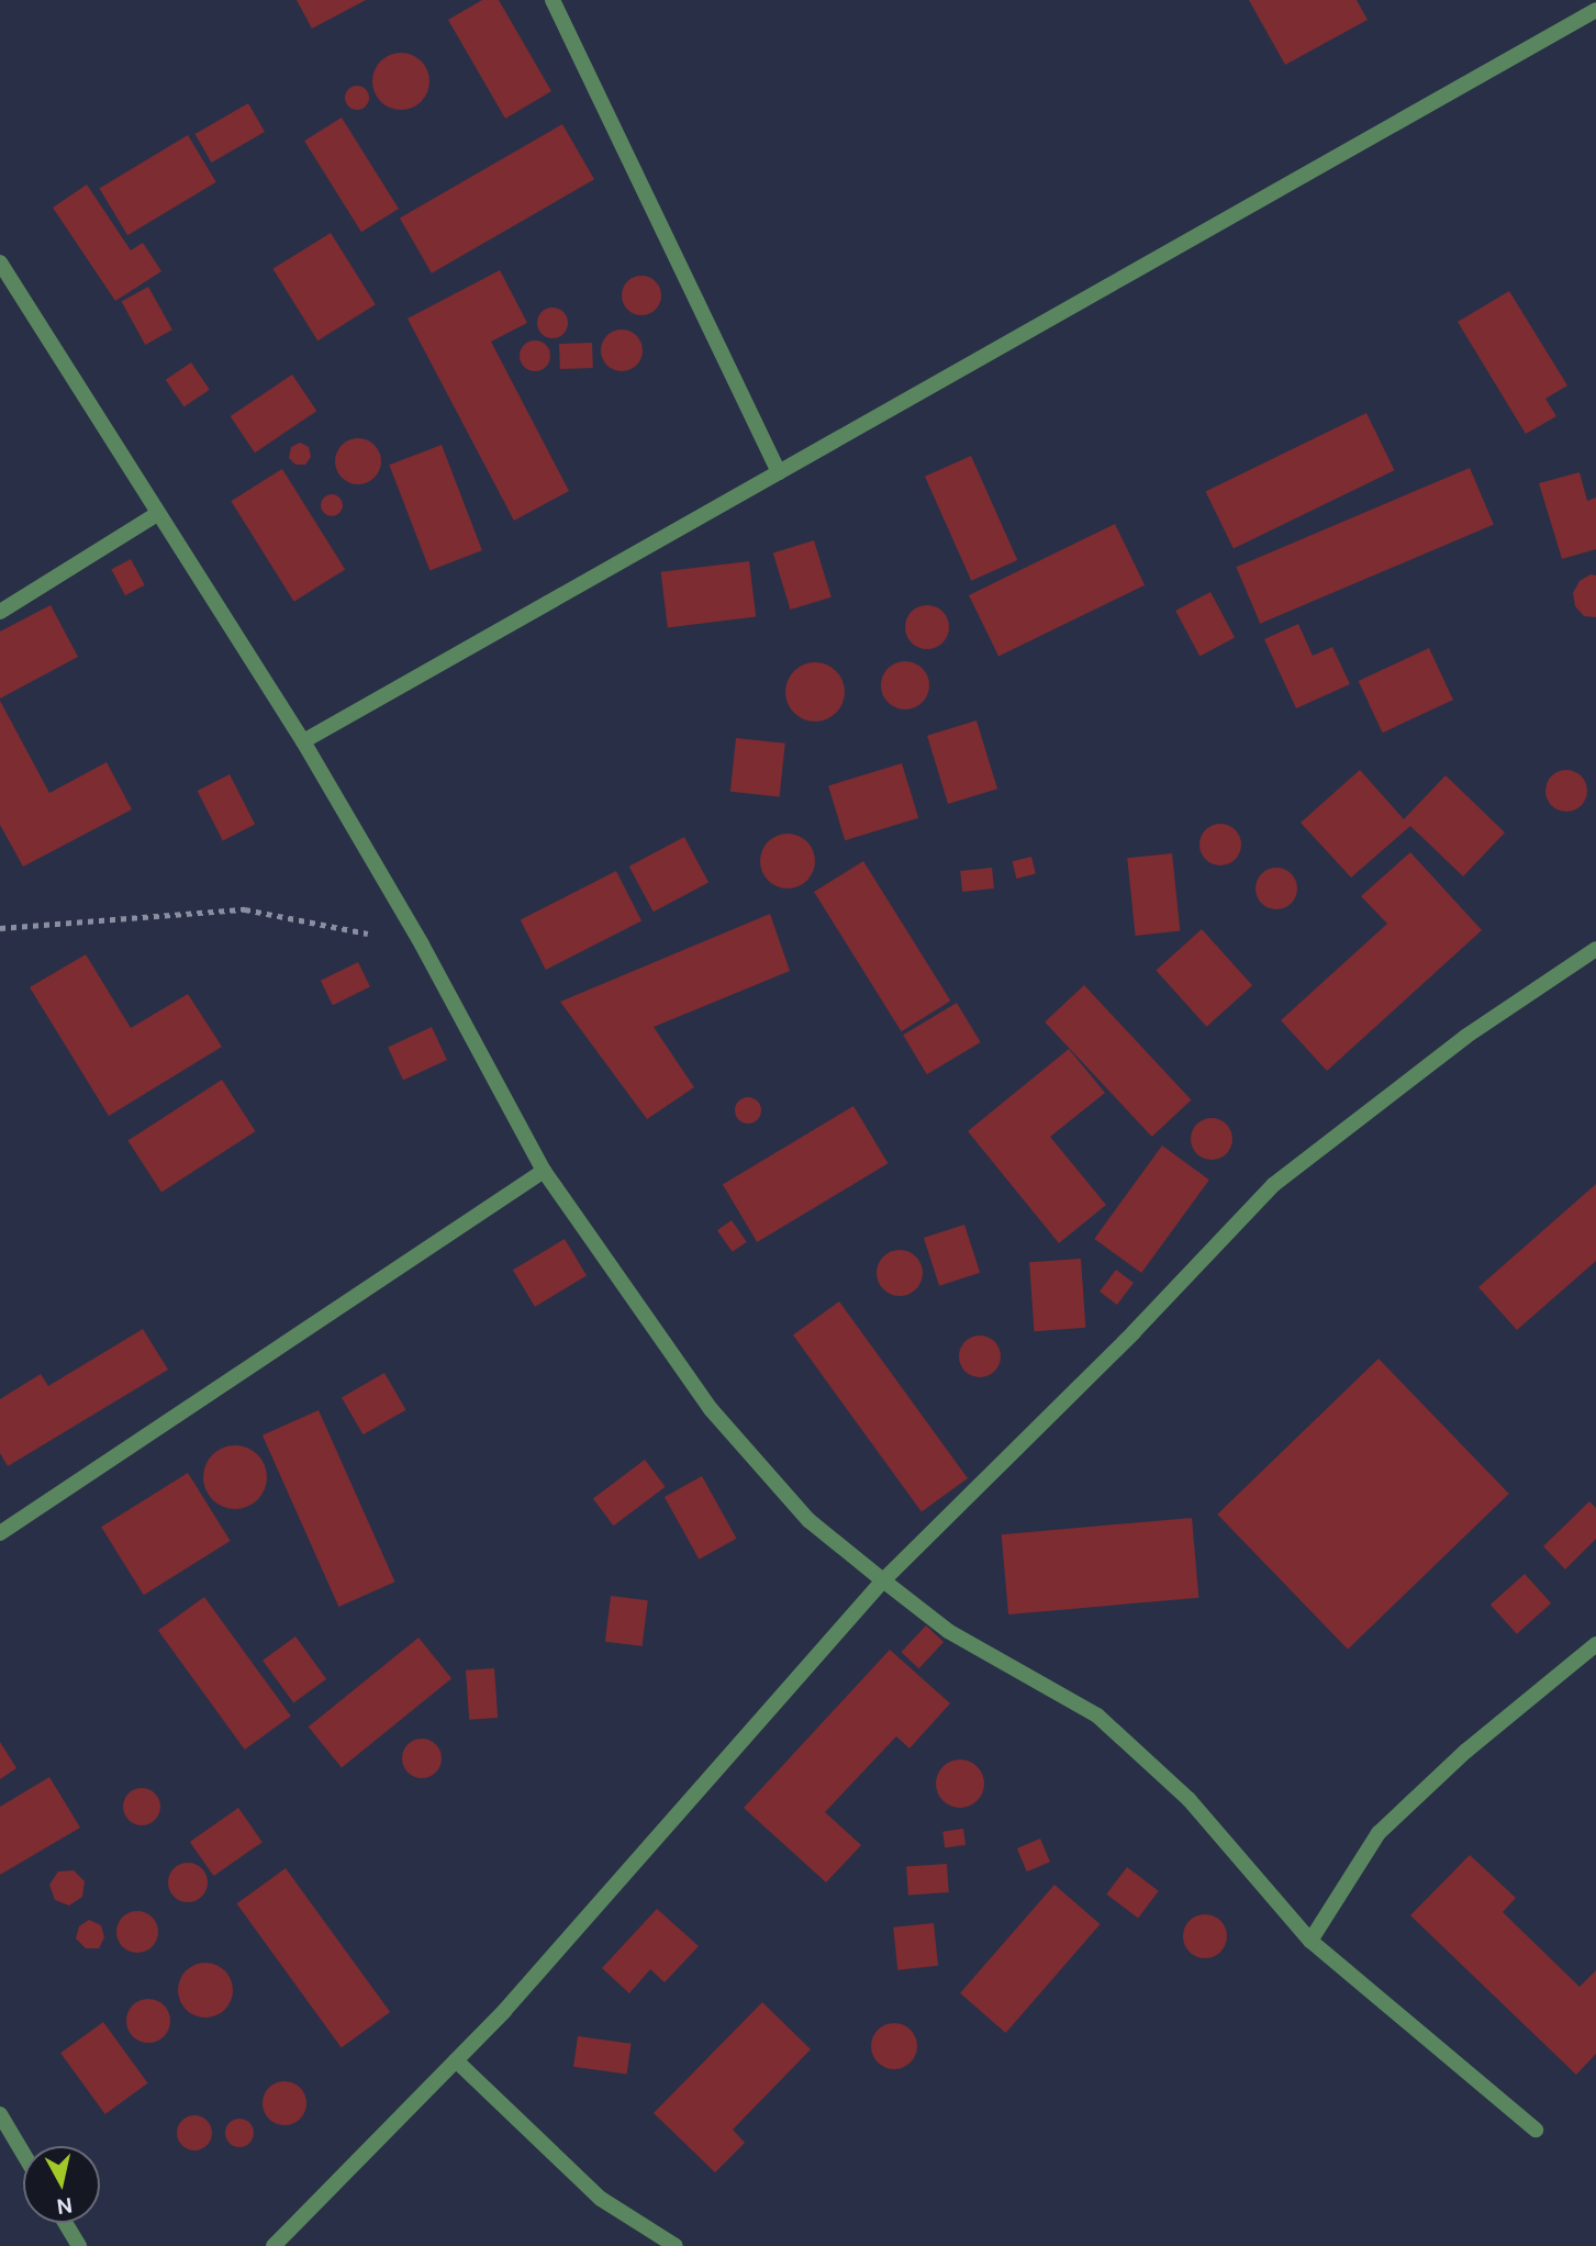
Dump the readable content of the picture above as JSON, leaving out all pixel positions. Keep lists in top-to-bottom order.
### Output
{
  "north": "bottom"
}
